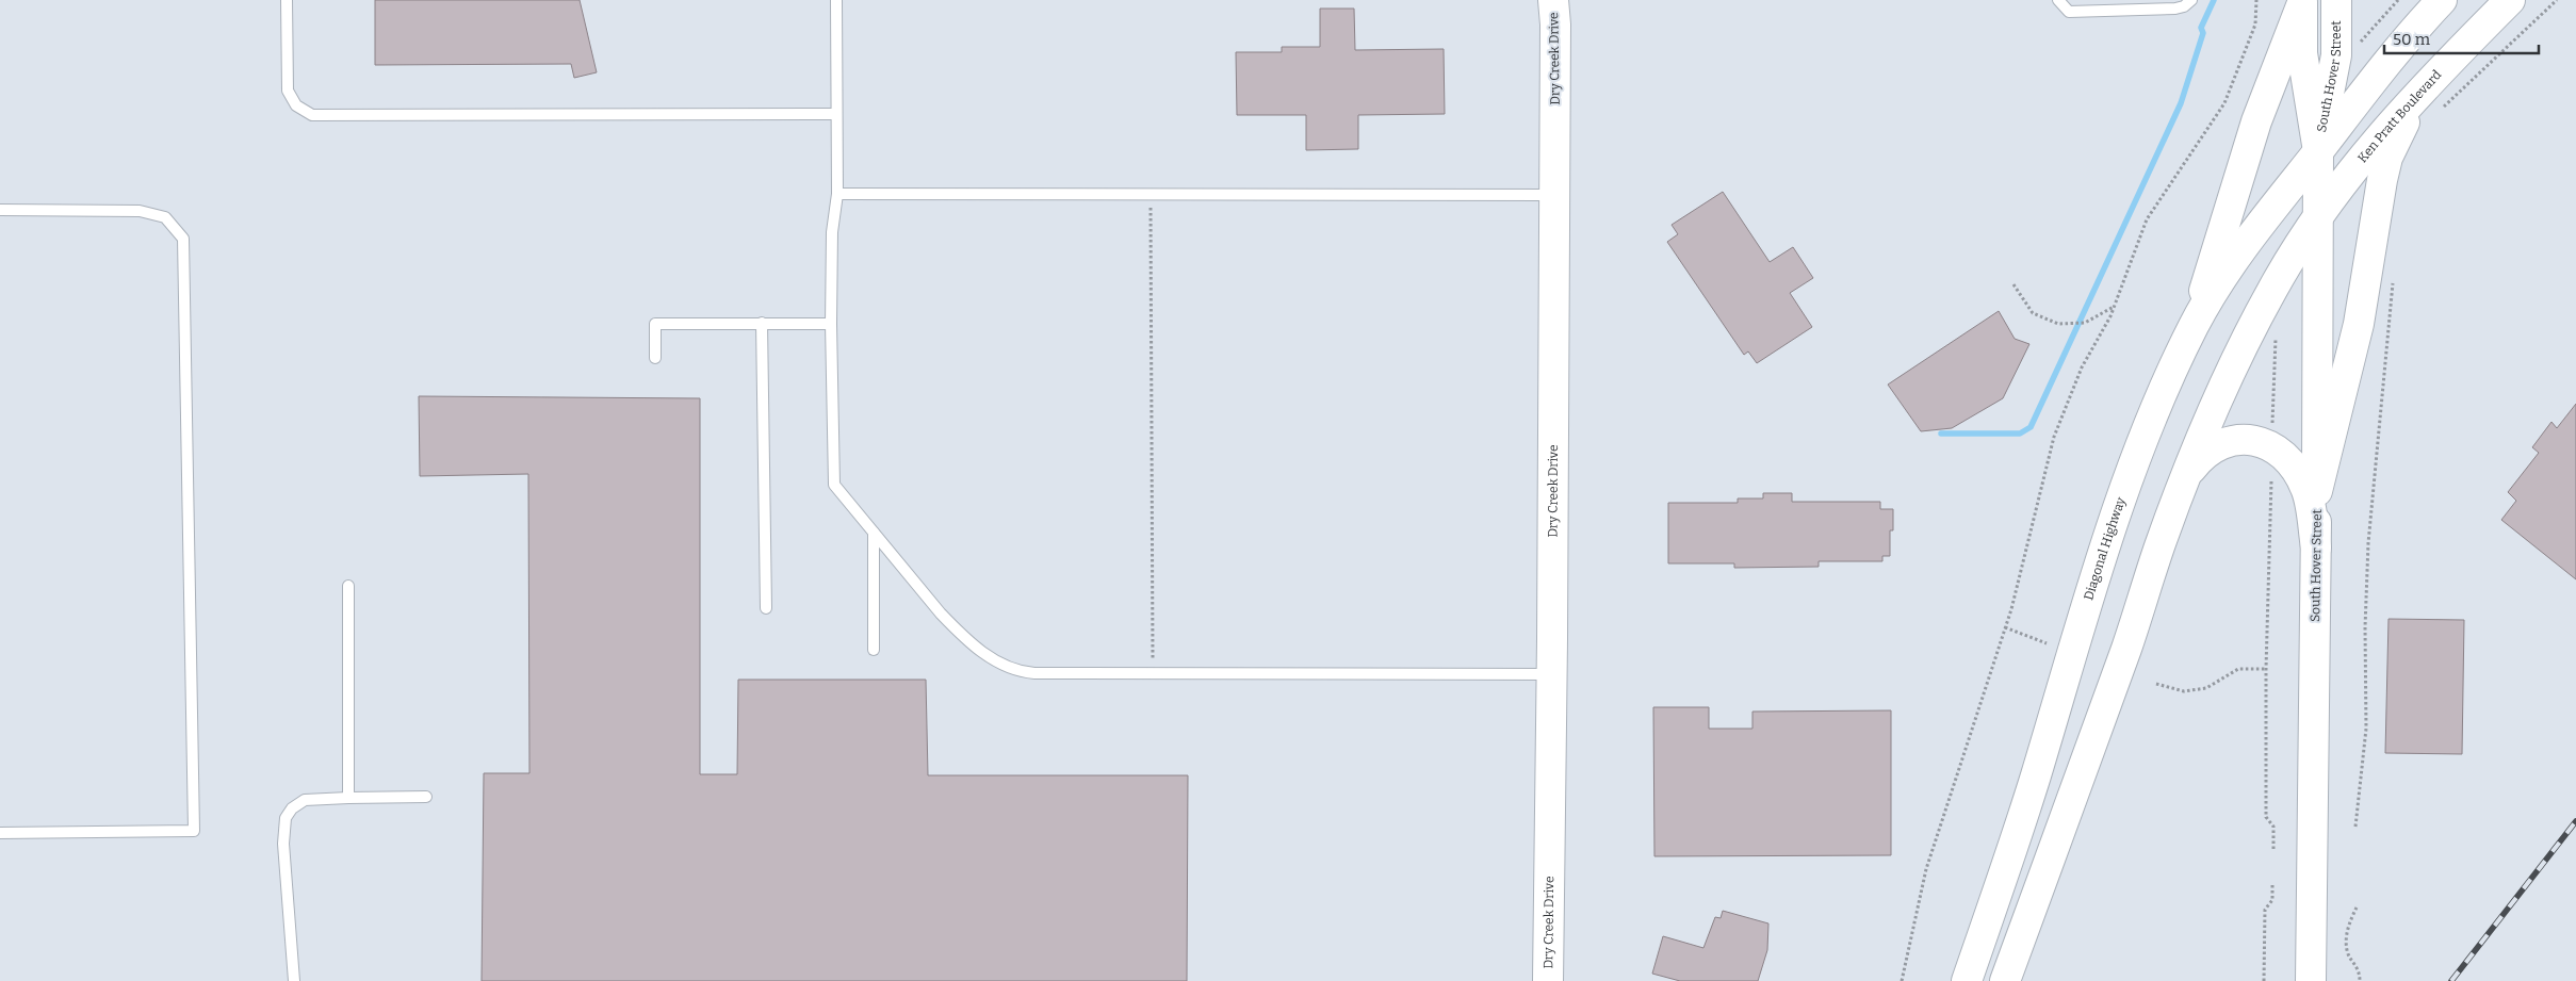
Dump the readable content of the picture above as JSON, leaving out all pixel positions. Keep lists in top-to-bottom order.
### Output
{
  "streets": {
    "main road": [
      "Dry Creek Drive",
      "South Hover Street",
      "Ken Pratt Boulevard",
      "Diagonal Highway"
    ]
  },
  "crossings": [
    ["South Hover Street", "Ken Pratt Boulevard"],
    ["South Hover Street", "Diagonal Highway"]
  ],
  "scale_bar": "50 m"
}
